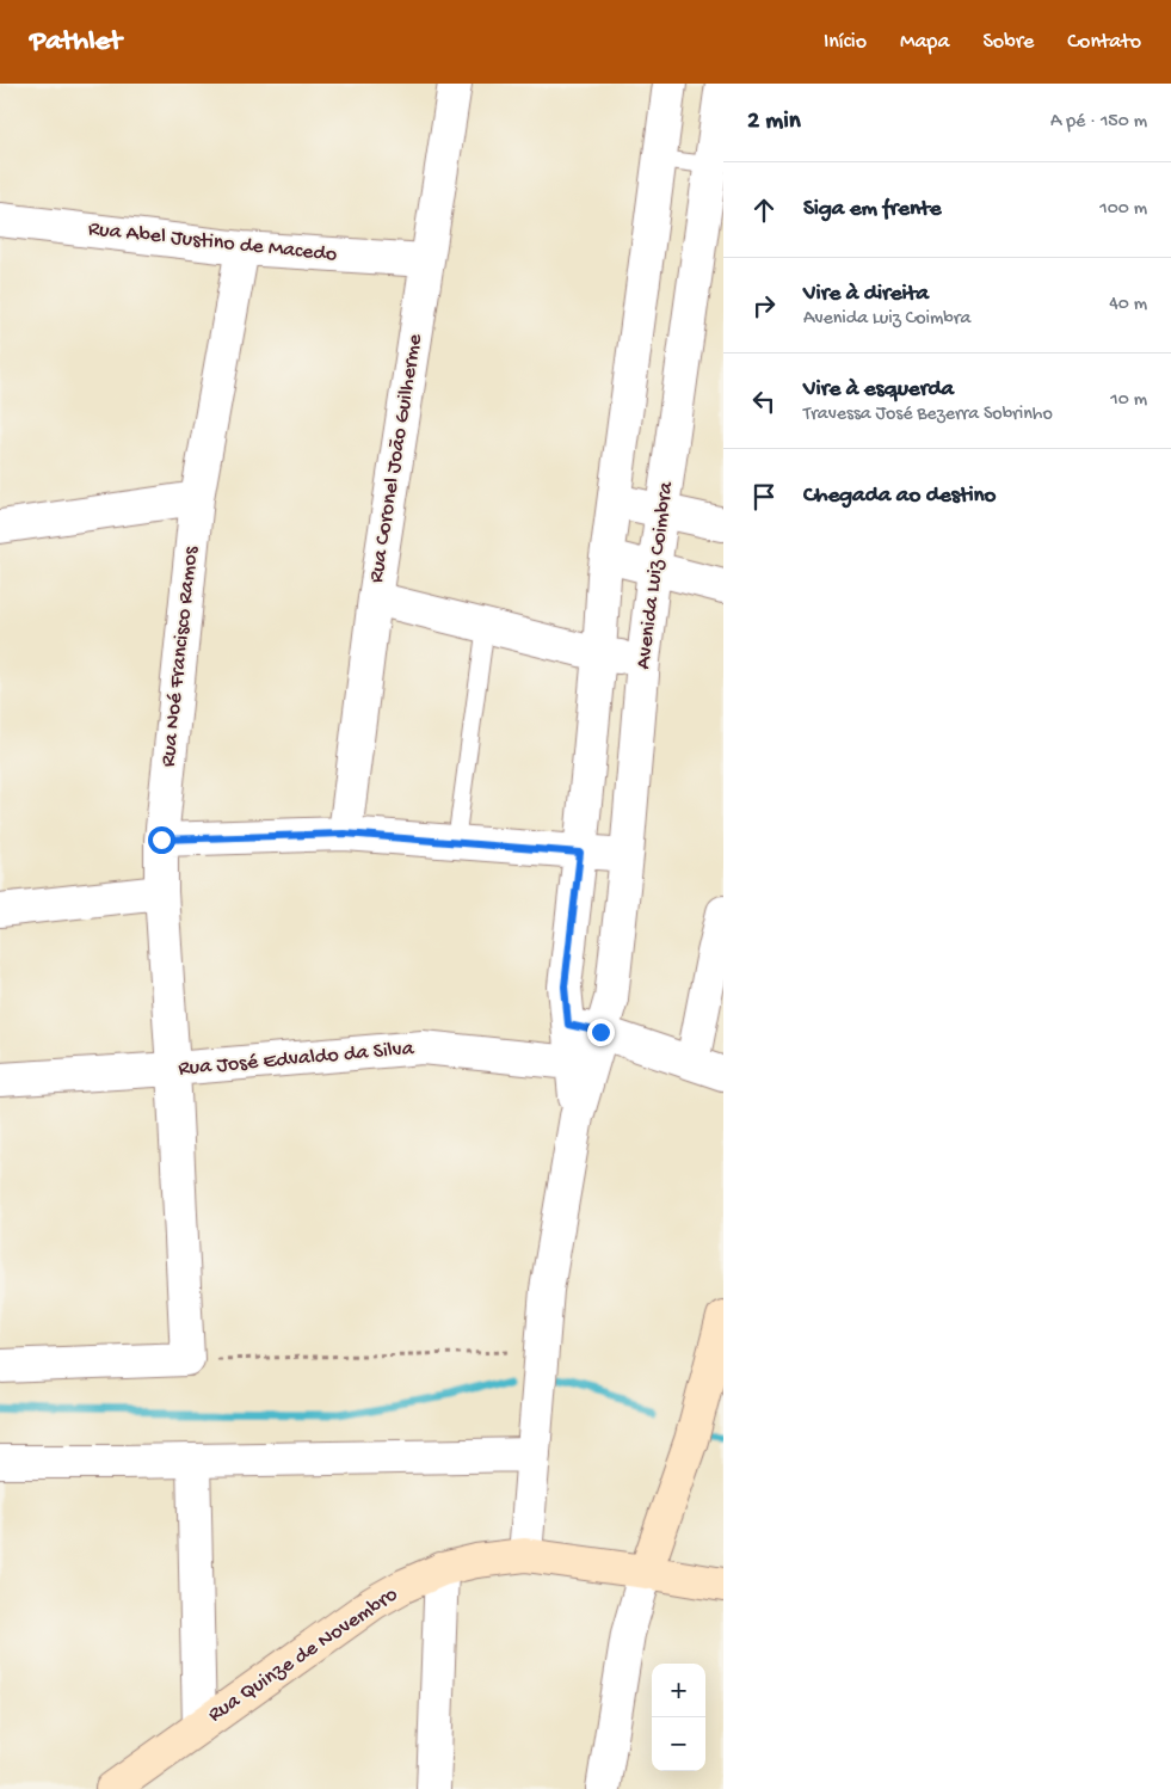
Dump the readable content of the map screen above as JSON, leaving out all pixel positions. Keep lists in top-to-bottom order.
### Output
{
  "streets": {
    "street": [
      "Rua Abel Justino de Macedo",
      "Rua Coronel João Guilherme",
      "Avenida Luiz Coimbra",
      "Rua Noé Francisco Ramos",
      "Rua José Edvaldo da Silva",
      "Rua Quinze de Novembro"
    ]
  },
  "crossings": [
    ["Rua Abel Justino de Macedo", "Rua Coronel João Guilherme"],
    ["Rua Abel Justino de Macedo", "Rua Noé Francisco Ramos"],
    ["Avenida Luiz Coimbra", "Rua José Edvaldo da Silva"],
    ["Avenida Luiz Coimbra", "Rua Quinze de Novembro"],
    ["Rua Noé Francisco Ramos", "Rua José Edvaldo da Silva"]
  ],
  "page": {
    "header": "Pathlet",
    "nav": [
      "Início",
      "Mapa",
      "Sobre",
      "Contato"
    ],
    "heading": ["2 min", "A pé · 150 m"],
    "list": [
      ["Siga em frente", "100 m"],
      ["Vire à direita", "Avenida Luiz Coimbra", "40 m"],
      ["Vire à esquerda", "Travessa José Bezerra Sobrinho", "10 m"],
      "Chegada ao destino"
    ],
    "map_buttons": ["+", "−"]
  }
}
